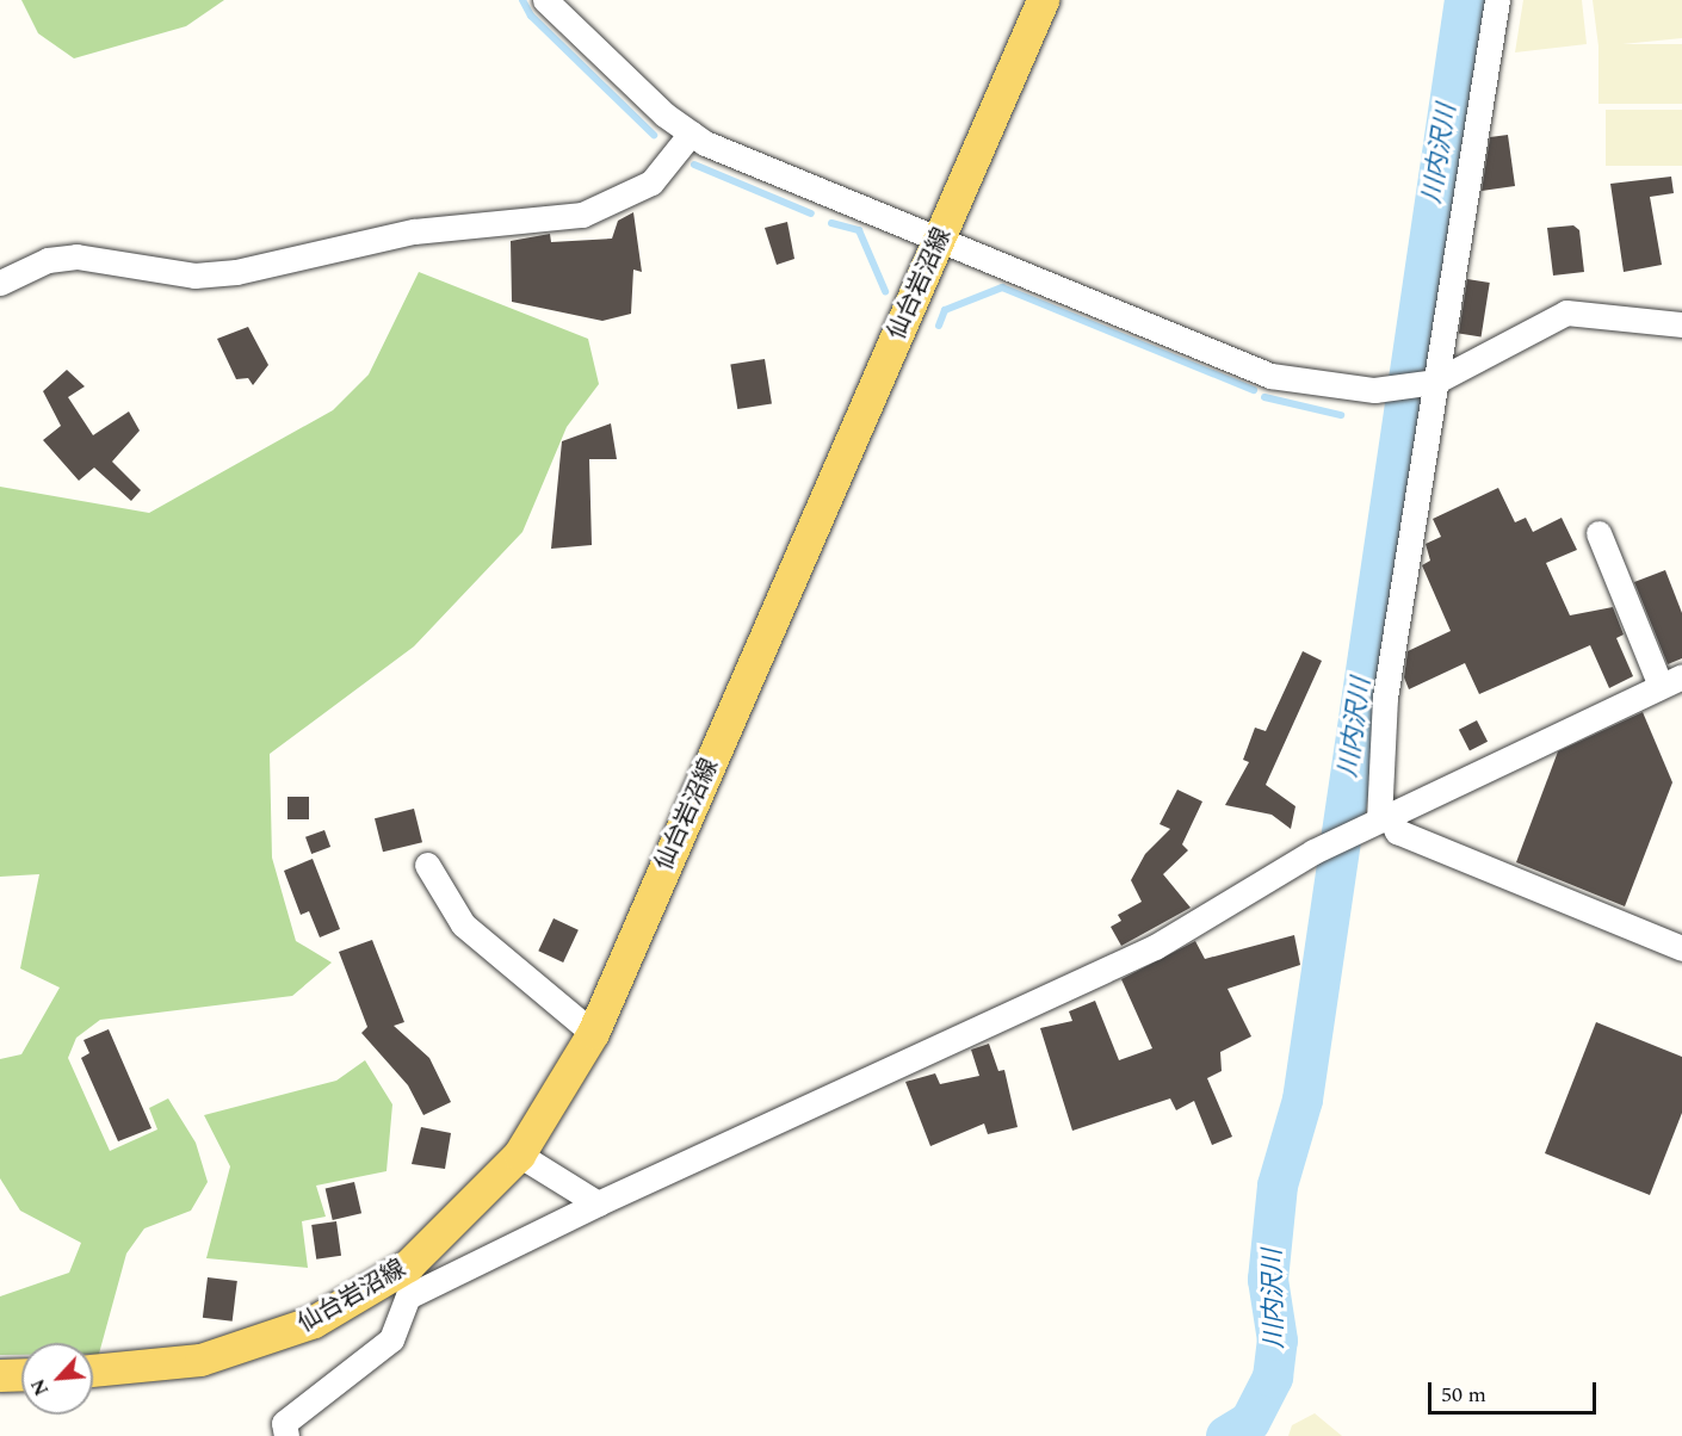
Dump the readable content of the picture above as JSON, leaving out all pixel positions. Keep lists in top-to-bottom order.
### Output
{
  "streets": {
    "main road": ["仙台岩沼線"]
  },
  "water": ["川内沢川"],
  "scale_bar": "50 m",
  "north": "bottom left"
}
